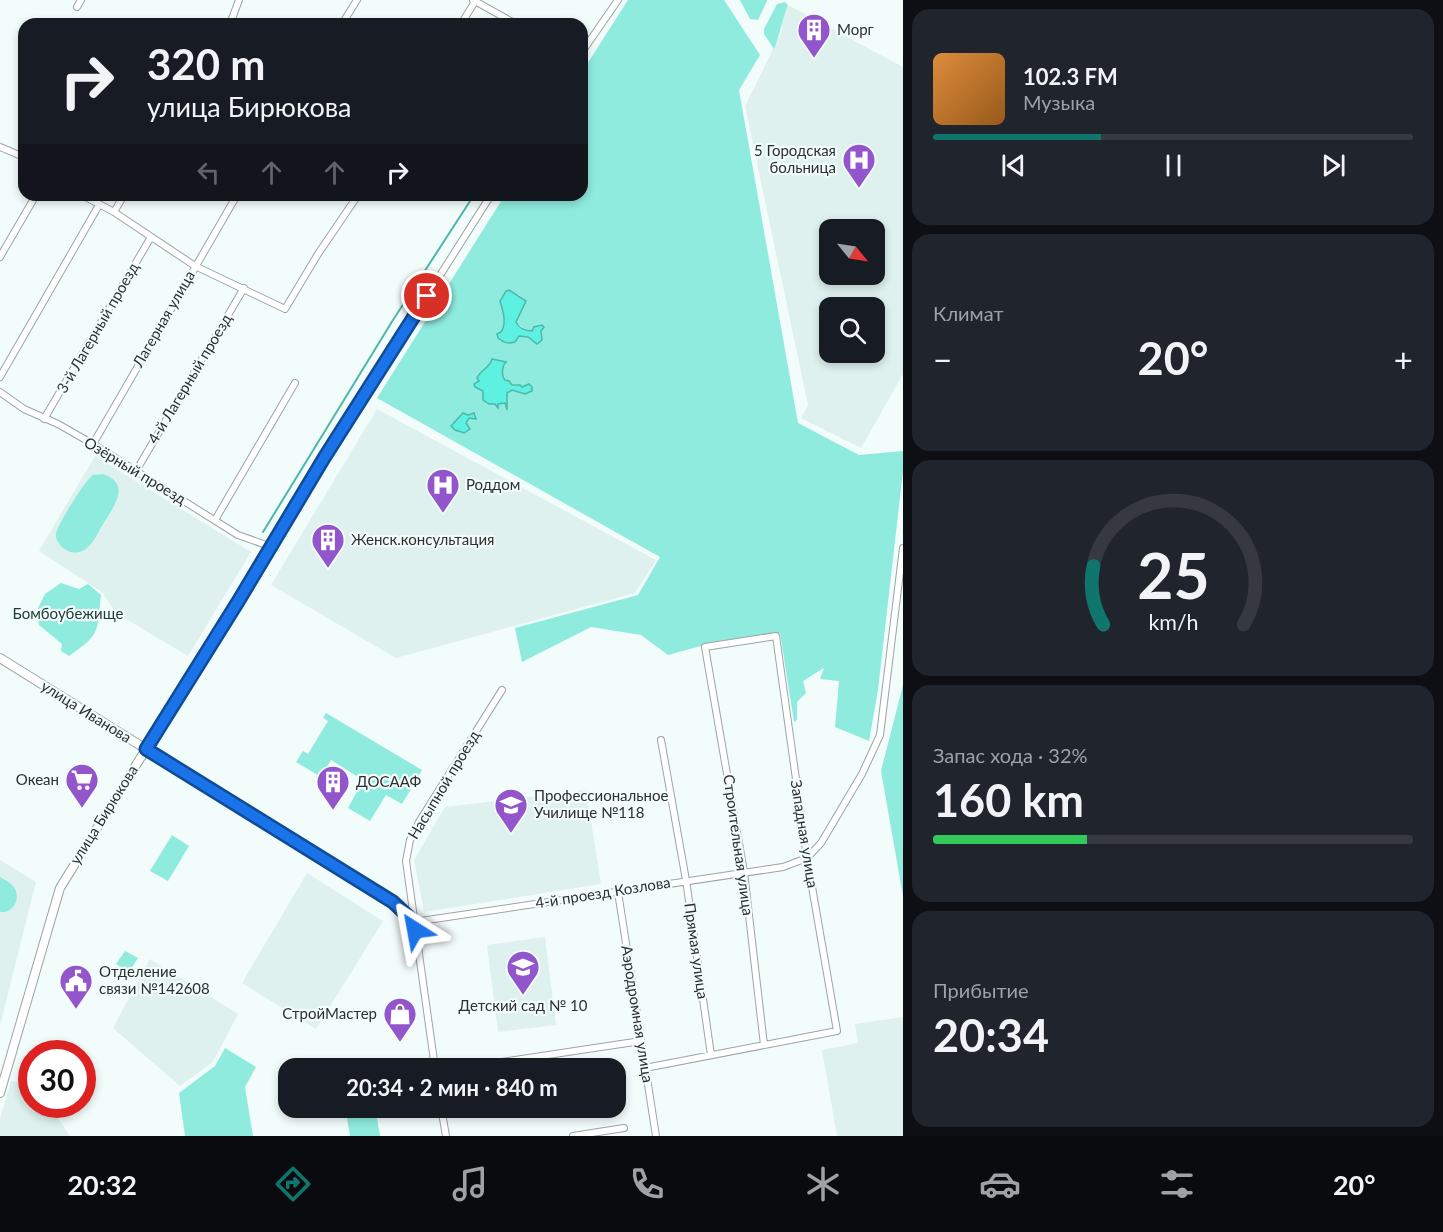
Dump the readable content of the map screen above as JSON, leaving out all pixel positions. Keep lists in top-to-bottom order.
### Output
{
  "streets": {
    "street": [
      "Лагерная улица",
      "3-й Лагерный проезд",
      "4-й Лагерный проезд",
      "Озёрный проезд",
      "улица Иванова",
      "Насыпной проезд",
      "улица Бирюкова",
      "Западная улица",
      "Строительная улица",
      "4-й проезд Козлова",
      "Прямая улица",
      "Аэродромная улица"
    ]
  },
  "crossings": [
    ["Лагерная улица", "Озёрный проезд"],
    ["3-й Лагерный проезд", "Озёрный проезд"],
    ["4-й Лагерный проезд", "Озёрный проезд"],
    ["Озёрный проезд", "улица Бирюкова"],
    ["улица Иванова", "Насыпной проезд"],
    ["улица Иванова", "улица Бирюкова"],
    ["улица Иванова", "4-й проезд Козлова"],
    ["Насыпной проезд", "4-й проезд Козлова"],
    ["Западная улица", "Строительная улица"],
    ["Западная улица", "4-й проезд Козлова"],
    ["Строительная улица", "4-й проезд Козлова"],
    ["4-й проезд Козлова", "Прямая улица"],
    ["4-й проезд Козлова", "Аэродромная улица"]
  ],
  "parks": ["Бомбоубежище"],
  "places": {
    "building": ["Морг", "Женск.консультация", "ДОСААФ"],
    "hospital": ["5 Городская больница", "Роддом"],
    "supermarket": ["Океан"],
    "school or university": ["Профессиональное Училище №118", "Детский сад № 10"],
    "public building": ["Отделение связи №142608"],
    "shop": ["СтройМастер"]
  },
  "north": "bottom right",
  "page": {
    "turn": ["320 m", "улица Бирюкова"],
    "song": ["102.3 FM", "Музыка"],
    "tile": [
      "Климат",
      ["Запас хода · 32%", "160 km"],
      ["Прибытие", "20:34"]
    ],
    "heat": ["−", "20°", "+"],
    "limit": "30",
    "trip": "20:34 · 2 мин · 840 m",
    "tabs": ["20:32", "20°"],
    "gauge": ["25", "km/h"]
  }
}
